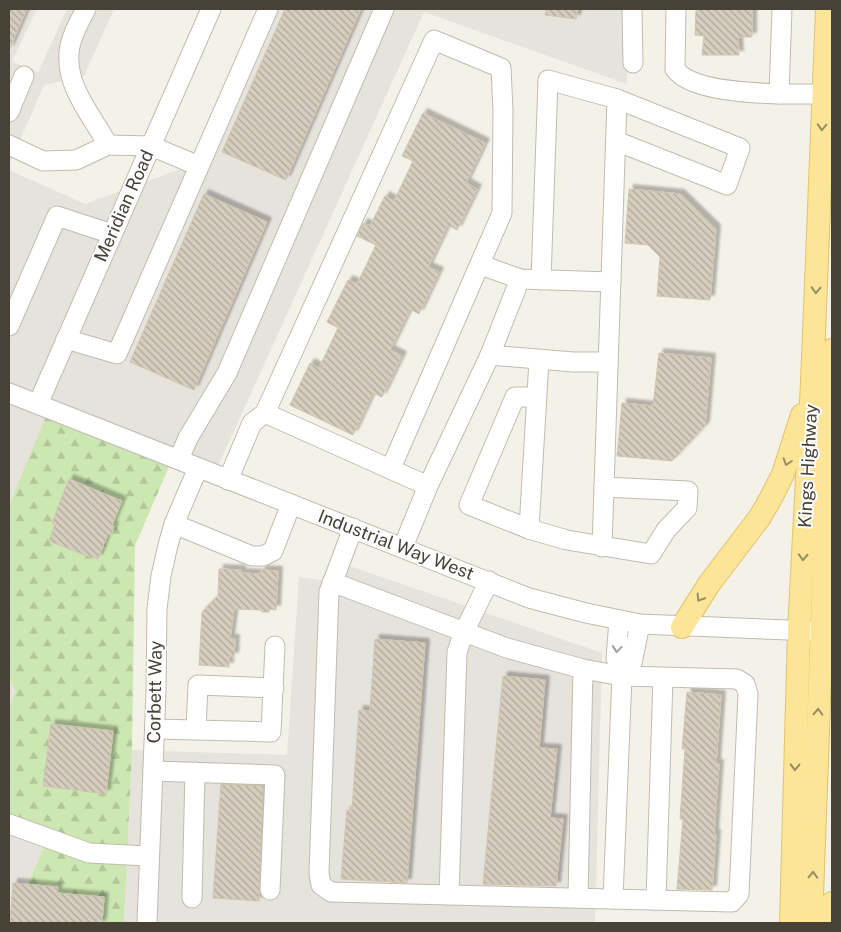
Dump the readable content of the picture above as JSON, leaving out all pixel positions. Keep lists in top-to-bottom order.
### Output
{
  "streets": {
    "main road": ["Kings Highway"],
    "street": ["Meridian Road", "Industrial Way West", "Corbett Way"]
  },
  "crossings": [
    ["Meridian Road", "Industrial Way West"],
    ["Kings Highway", "Industrial Way West"],
    ["Industrial Way West", "Corbett Way"]
  ]
}
